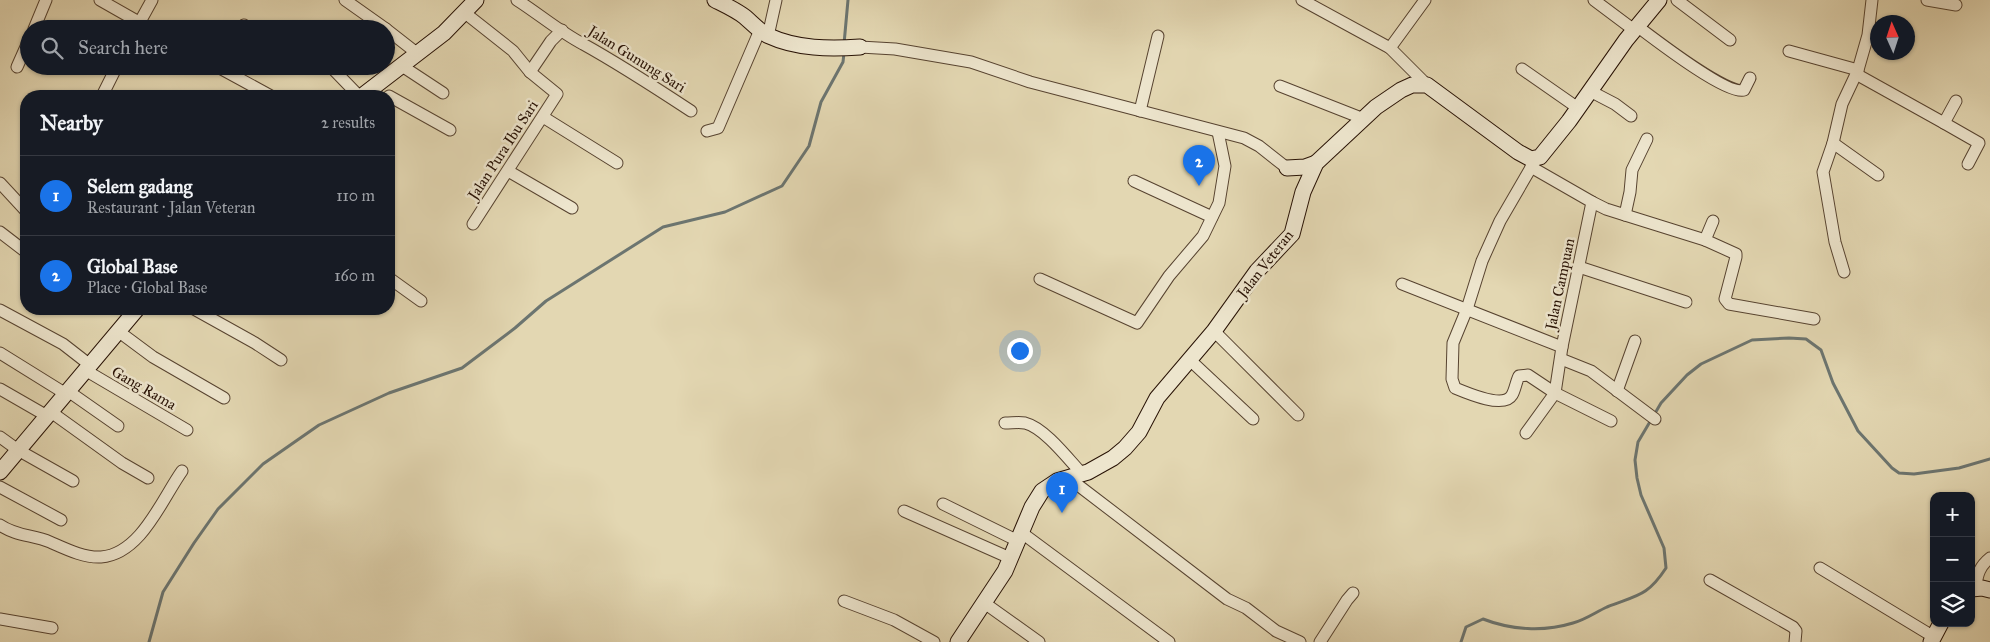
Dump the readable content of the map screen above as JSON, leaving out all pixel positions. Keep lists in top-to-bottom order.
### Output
{
  "streets": {
    "street": [
      "Jalan Gunung Sari",
      "Jalan Pura Ibu Sari",
      "Jalan Veteran",
      "Jalan Campuan",
      "Gang Rama"
    ]
  },
  "north": "top",
  "page": {
    "search": "Search here",
    "heading": ["Nearby", "2 results"],
    "pins": ["2", "1"],
    "list": [
      {
        "mark": "1",
        "name": "Selem gadang",
        "note": "Restaurant · Jalan Veteran",
        "value": "110 m"
      },
      {
        "mark": "2",
        "name": "Global Base",
        "note": "Place · Global Base",
        "value": "160 m"
      }
    ],
    "map_buttons": ["+", "−"]
  }
}
